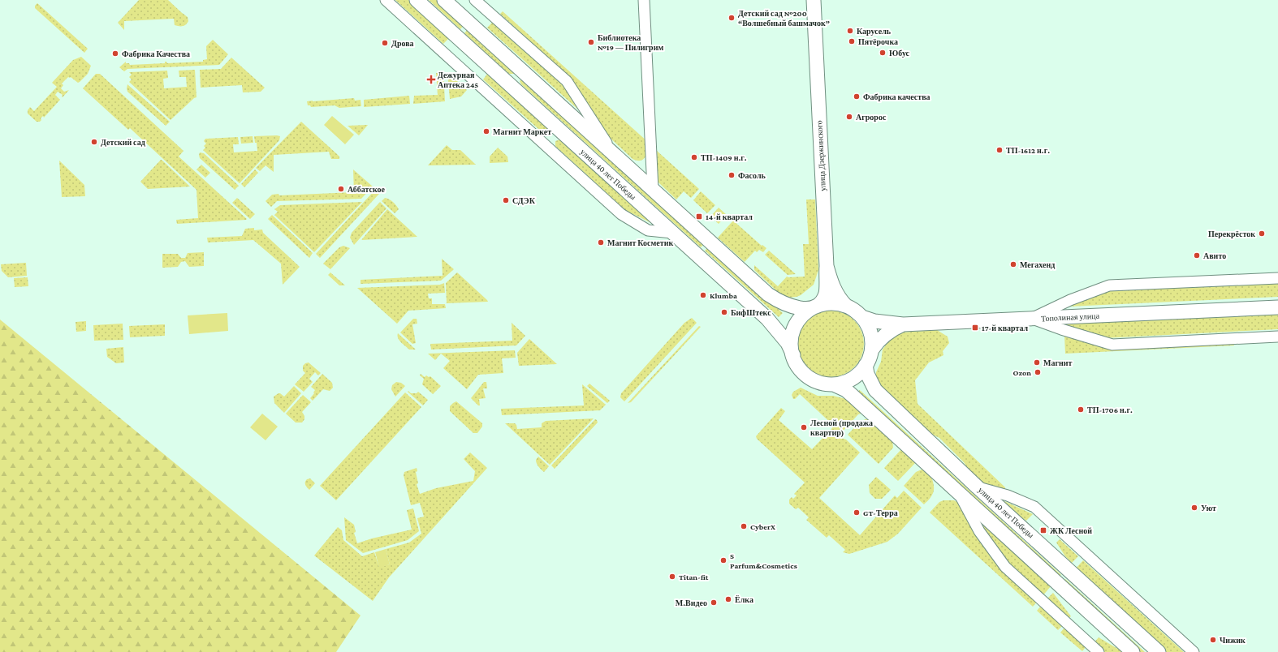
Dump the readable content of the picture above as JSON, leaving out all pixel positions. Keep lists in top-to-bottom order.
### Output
{
  "streets": {
    "main road": ["улица Дзержинского", "улица 40 лет Победы", "Тополиная улица"]
  },
  "crossings": [
    ["улица Дзержинского", "улица 40 лет Победы"],
    ["улица Дзержинского", "Тополиная улица"],
    ["улица 40 лет Победы", "Тополиная улица"]
  ],
  "places": {
    "other": [
      "Детский сад №200 “Волшебный башмачок”",
      "Карусель",
      "Пятёрочка",
      "Библиотека №19 — Пилигрим",
      "Дрова",
      "Юбус",
      "Фабрика Качества",
      "Фабрика качества",
      "Агророс",
      "Магнит Маркет",
      "Детский сад",
      "ТП-1612 н.г.",
      "ТП-1409 н.г.",
      "Фасоль",
      "Аббатское",
      "СДЭК",
      "Перекрёсток",
      "Магнит Косметик",
      "Авито",
      "Мегахенд",
      "Klumba",
      "БифШтекс",
      "Магнит",
      "Ozon",
      "ТП-1706 н.г.",
      "Лесной (продажа квартир)",
      "Уют",
      "GT-Терра",
      "CyberX",
      "S Parfum&Cosmetics",
      "Titan-fit",
      "Ёлка",
      "М.Видео",
      "Чижик"
    ],
    "health": ["Дежурная Аптека 245"],
    "transit": ["14-й квартал", "17-й квартал", "ЖК Лесной"]
  }
}
